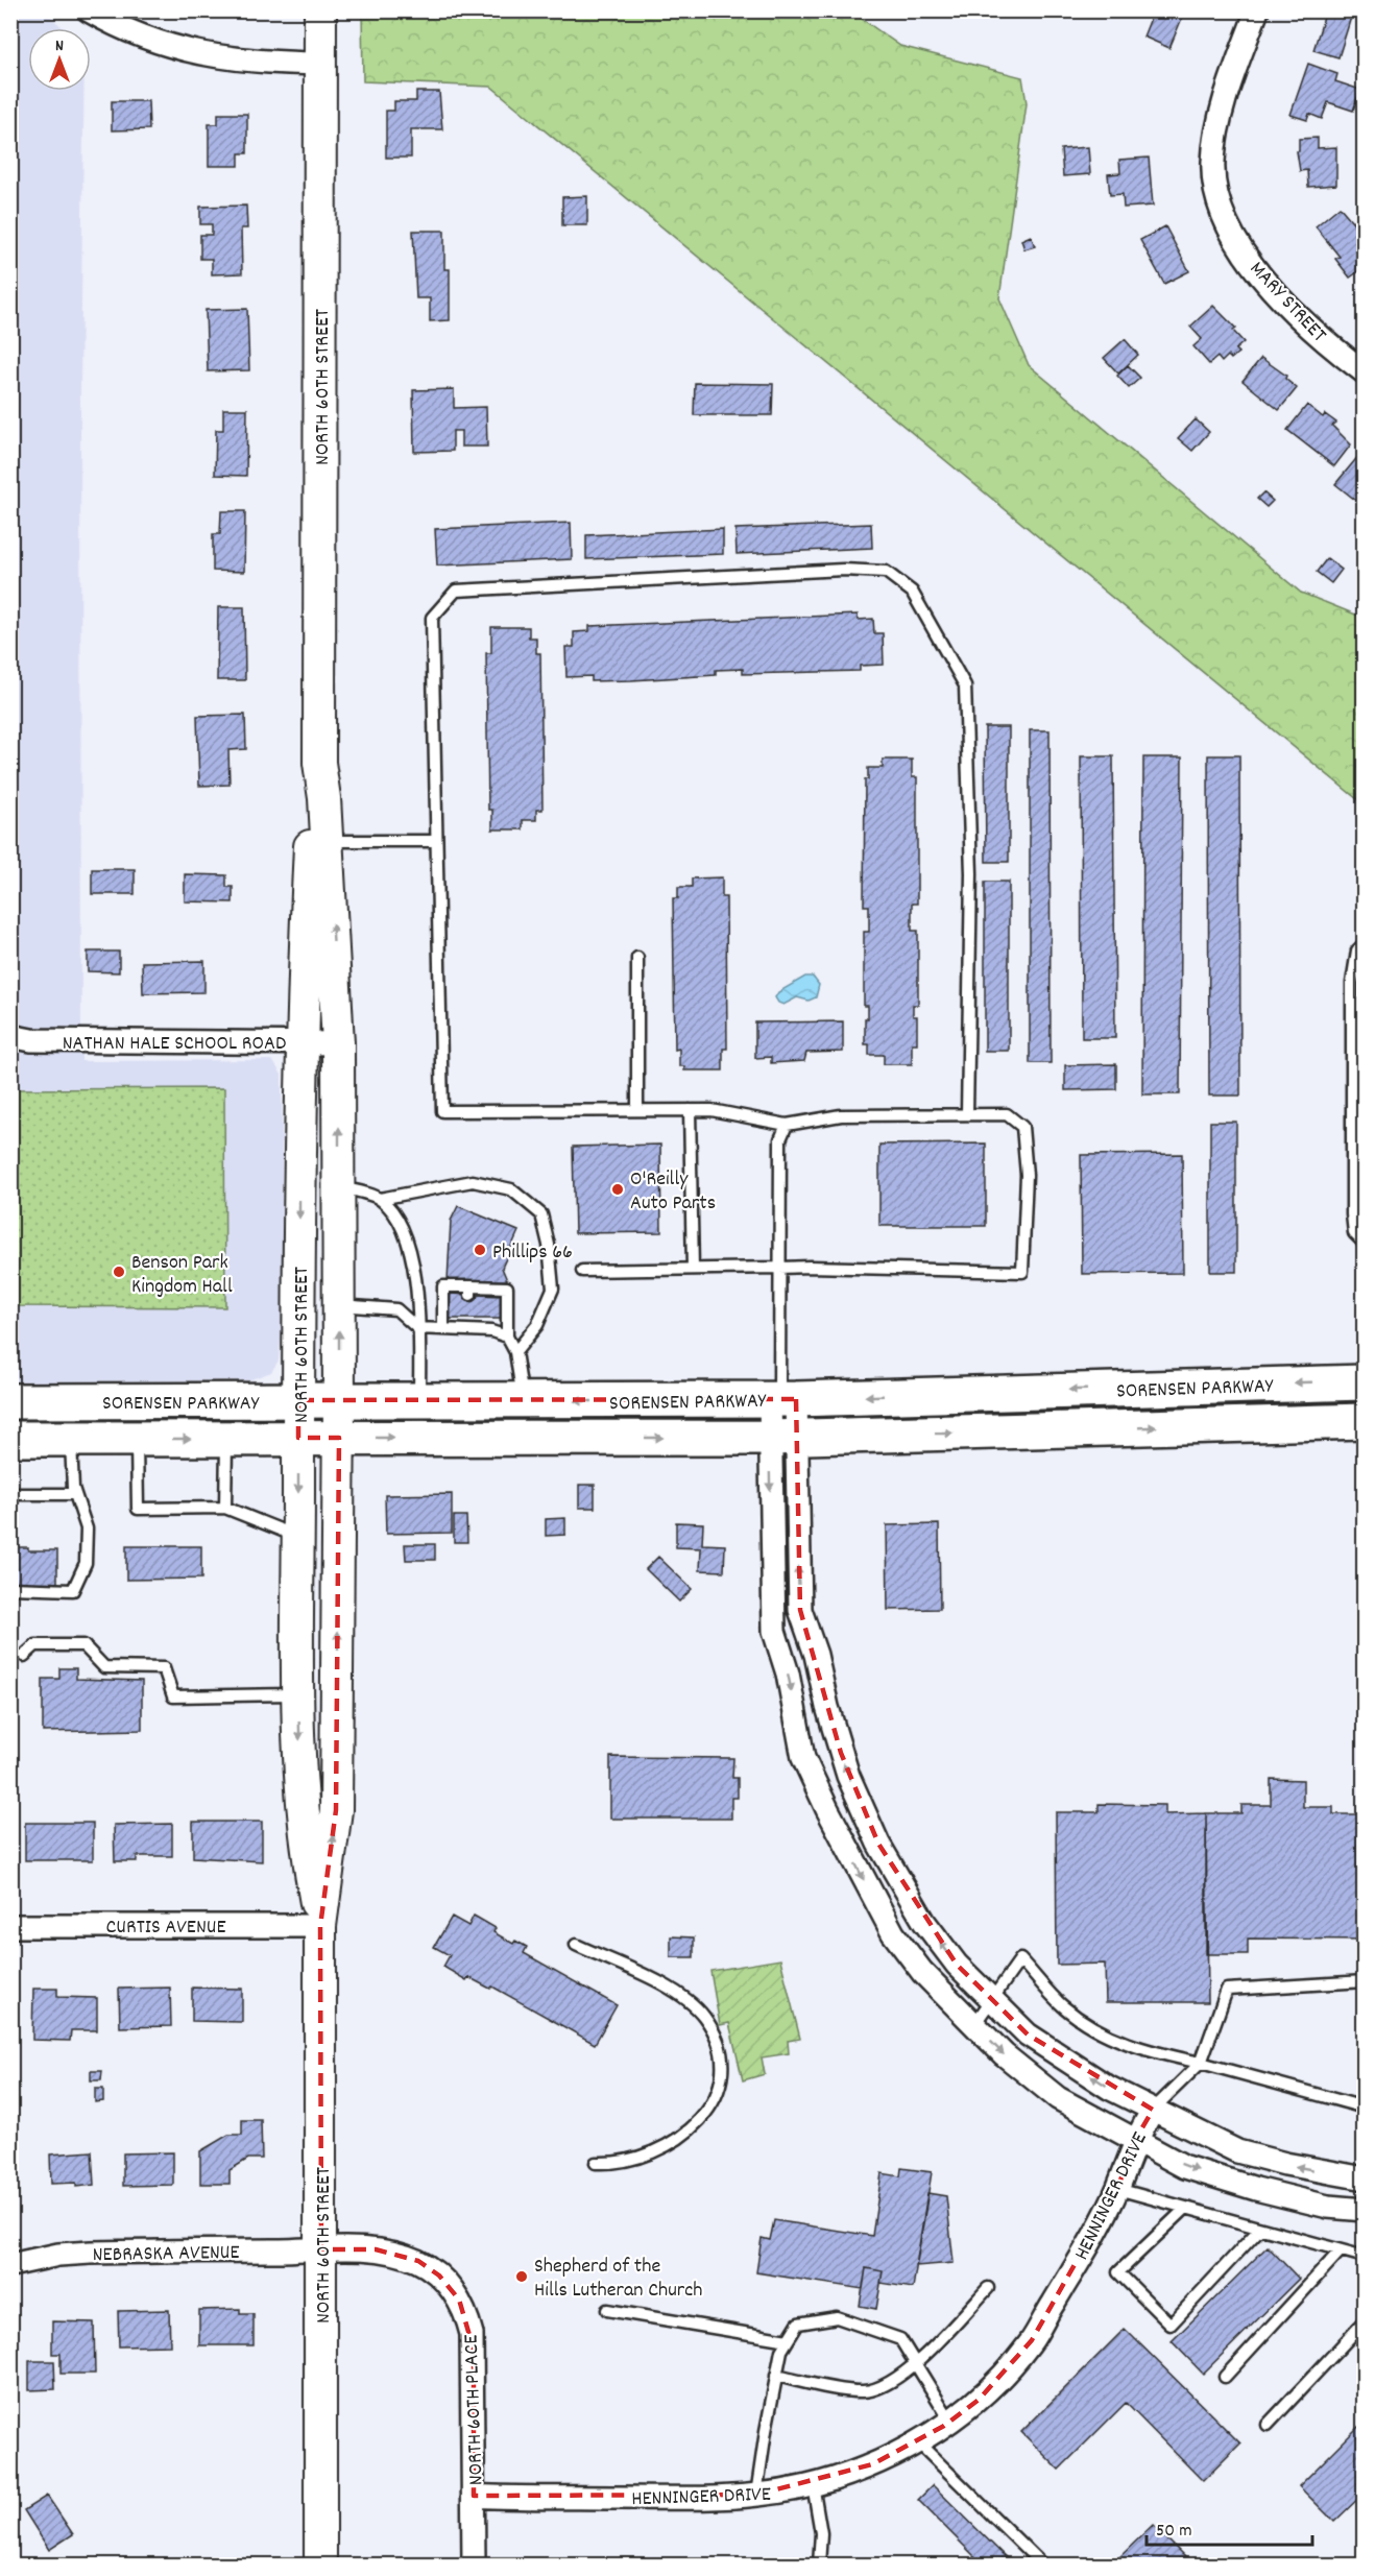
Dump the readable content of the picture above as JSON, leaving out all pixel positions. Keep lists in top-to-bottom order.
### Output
{
  "streets": {
    "main road": ["NORTH 60TH STREET", "SORENSEN PARKWAY"],
    "street": [
      "MARY STREET",
      "NATHAN HALE SCHOOL ROAD",
      "CURTIS AVENUE",
      "HENNINGER DRIVE",
      "NEBRASKA AVENUE",
      "NORTH 60TH PLACE"
    ]
  },
  "crossings": [
    ["NORTH 60TH STREET", "NATHAN HALE SCHOOL ROAD"],
    ["NORTH 60TH STREET", "SORENSEN PARKWAY"],
    ["NORTH 60TH STREET", "CURTIS AVENUE"],
    ["NORTH 60TH STREET", "NEBRASKA AVENUE"],
    ["NORTH 60TH STREET", "NORTH 60TH PLACE"],
    ["HENNINGER DRIVE", "NORTH 60TH PLACE"],
    ["NEBRASKA AVENUE", "NORTH 60TH PLACE"]
  ],
  "places": [
    "O'Reilly Auto Parts",
    "Phillips 66",
    "Benson Park Kingdom Hall",
    "Shepherd of the Hills Lutheran Church"
  ],
  "scale_bar": "50 m",
  "north": "top"
}
